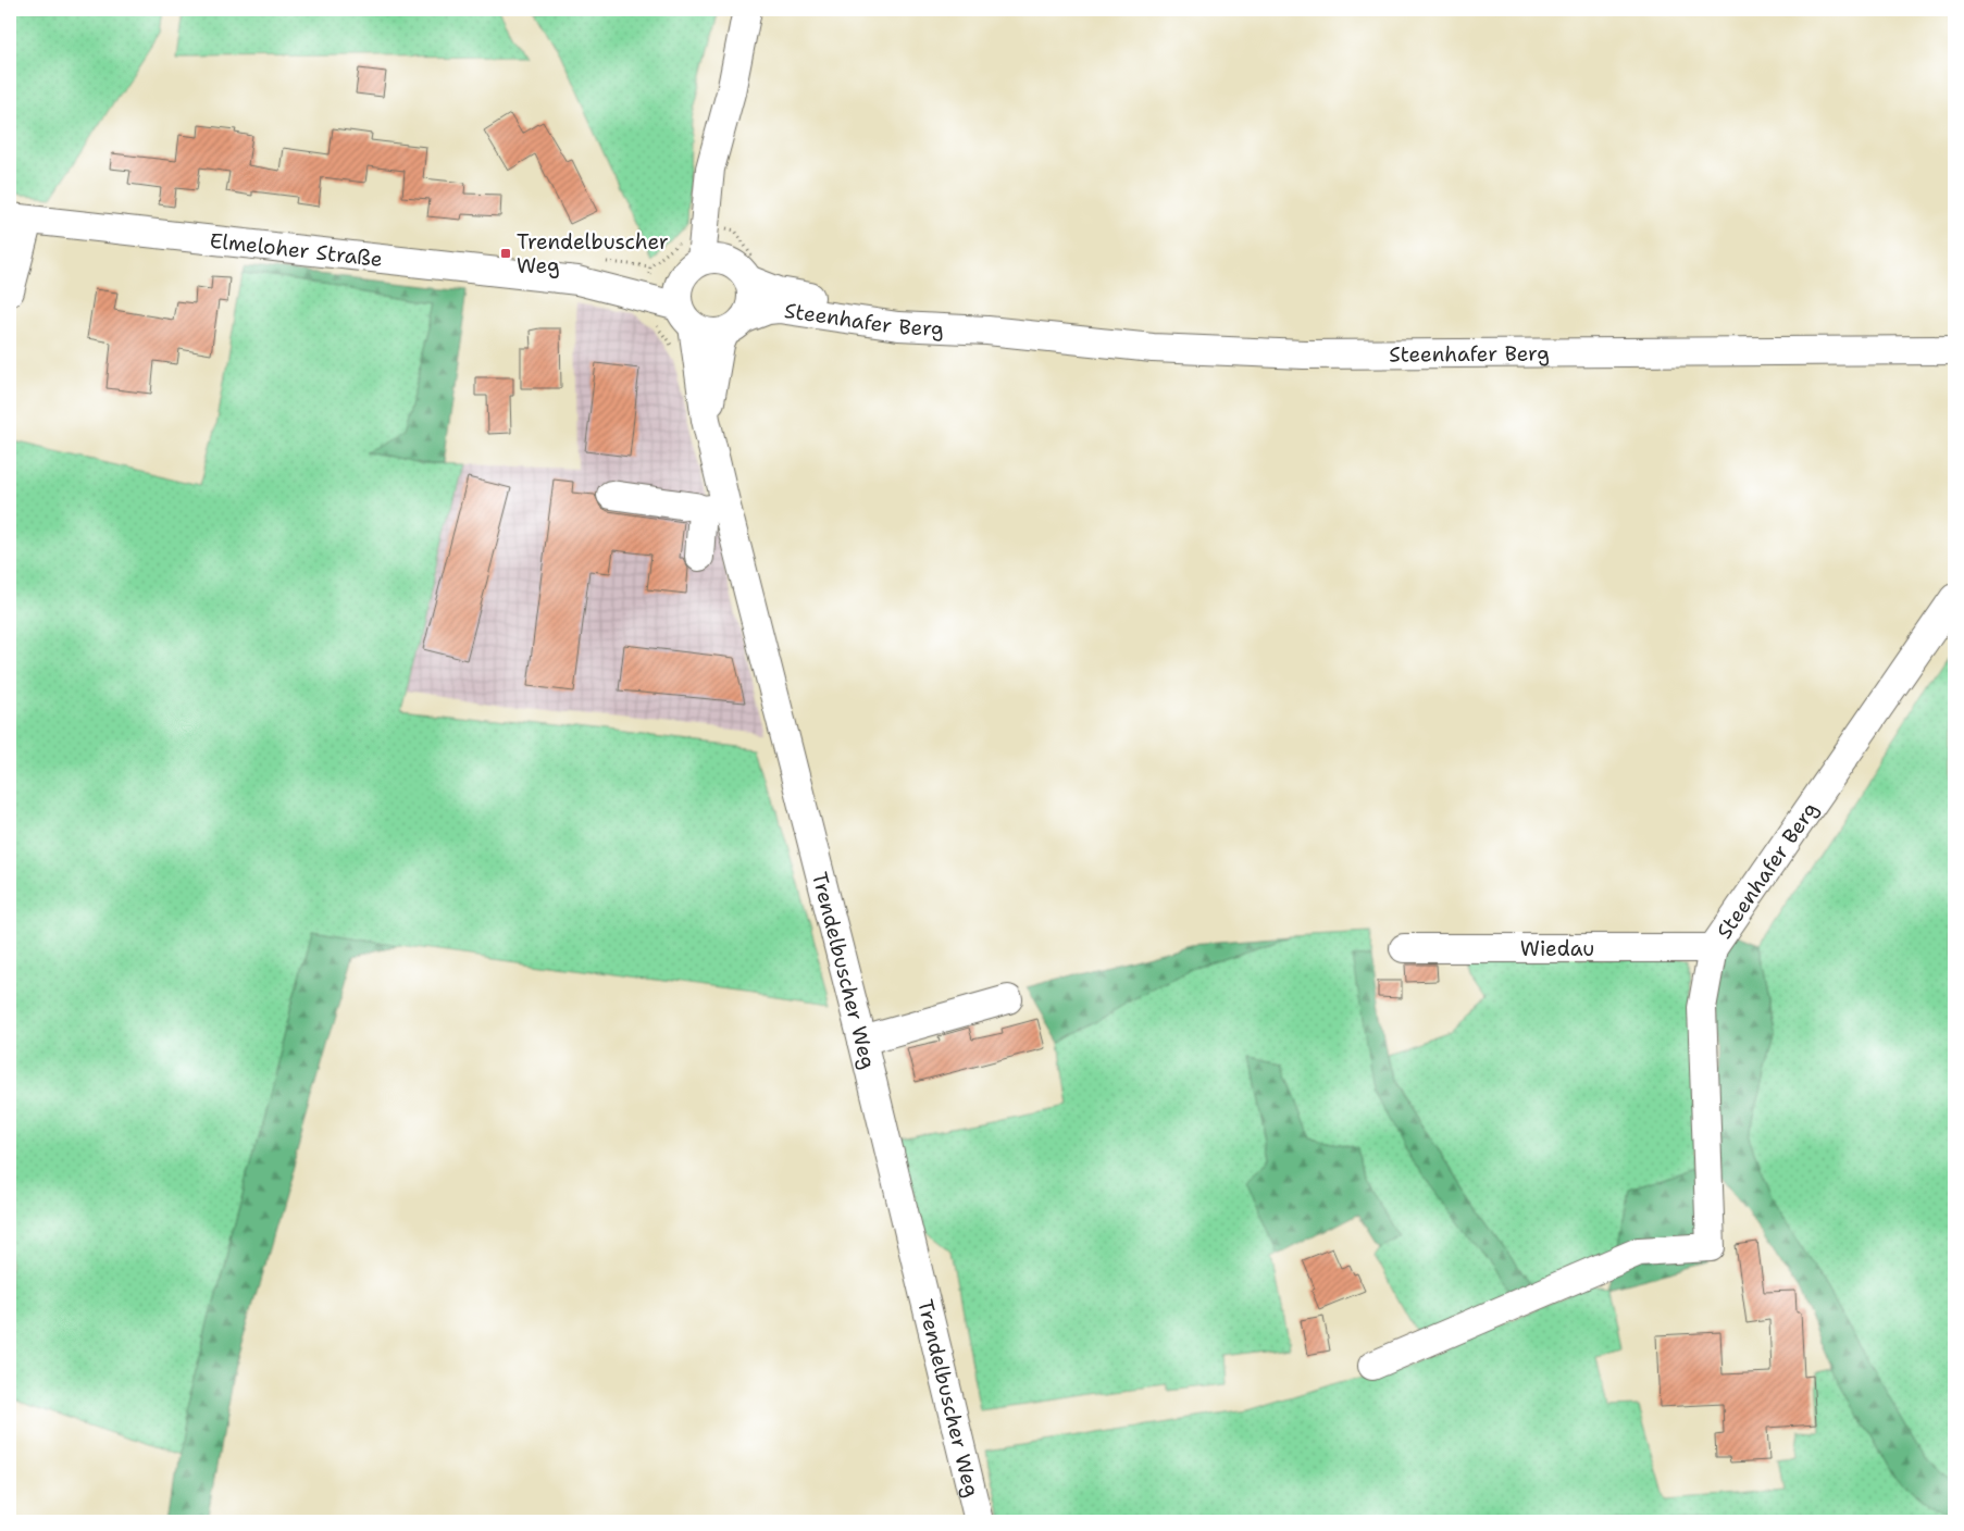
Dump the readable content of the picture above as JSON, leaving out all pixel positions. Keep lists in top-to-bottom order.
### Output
{
  "streets": {
    "street": [
      "Elmeloher Straße",
      "Steenhafer Berg",
      "Wiedau",
      "Trendelbuscher Weg"
    ]
  },
  "crossings": [
    ["Elmeloher Straße", "Steenhafer Berg"],
    ["Elmeloher Straße", "Trendelbuscher Weg"],
    ["Steenhafer Berg", "Wiedau"],
    ["Steenhafer Berg", "Trendelbuscher Weg"]
  ],
  "places": {
    "transit": ["Trendelbuscher Weg"]
  }
}
